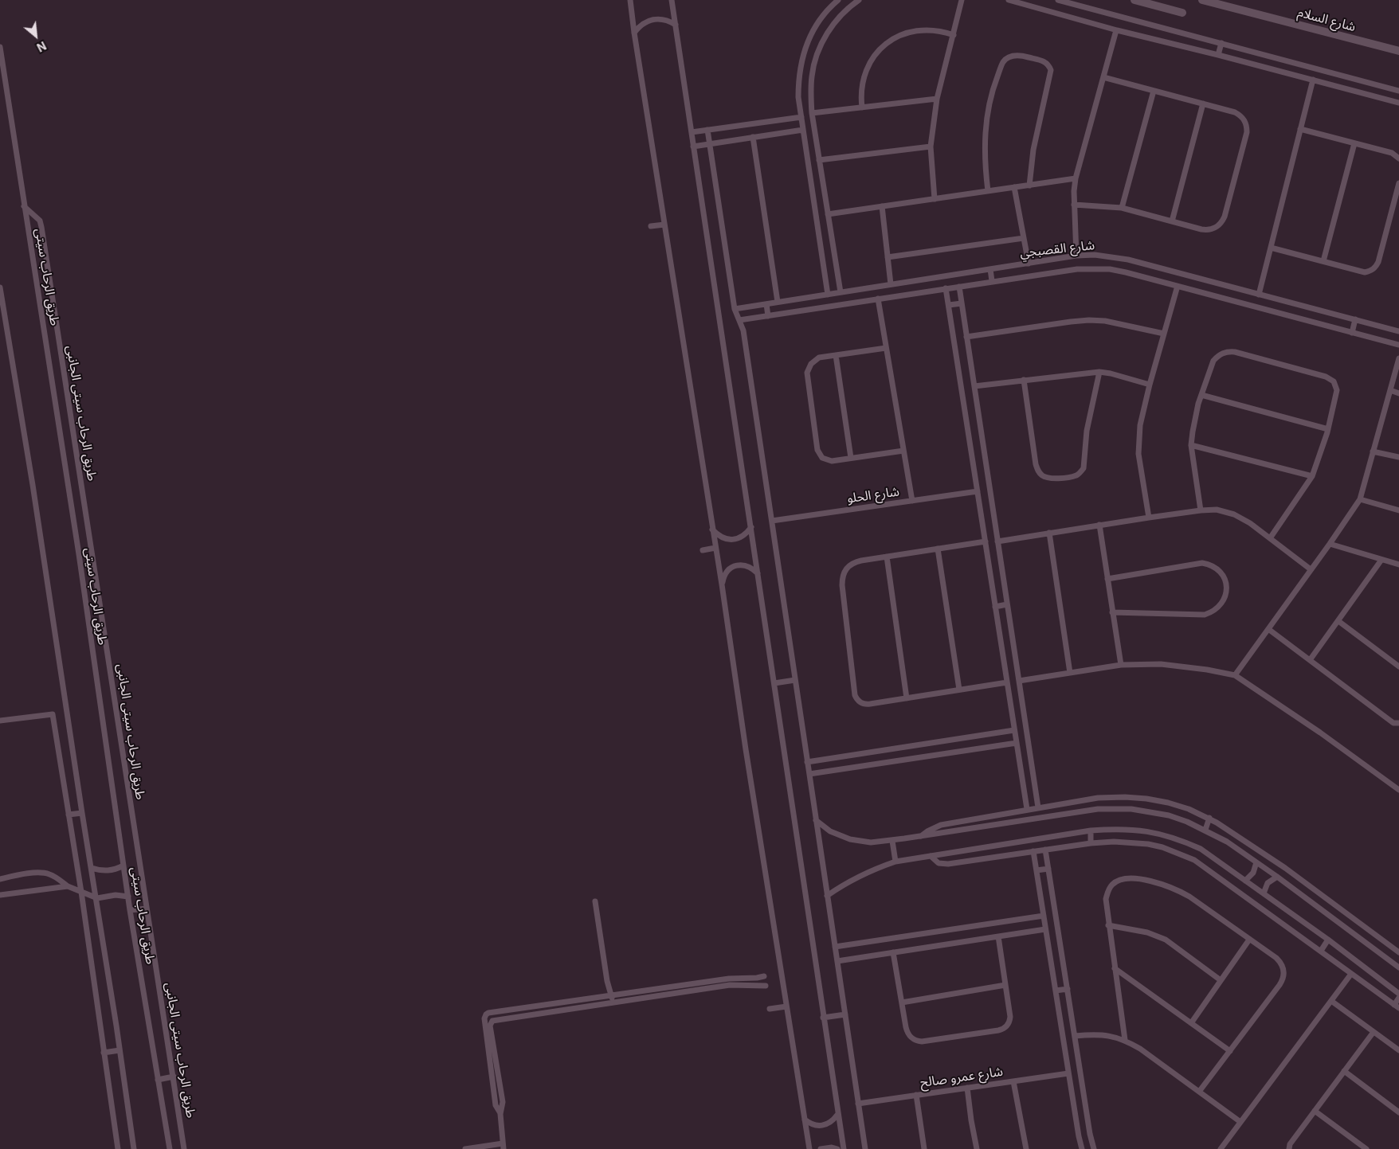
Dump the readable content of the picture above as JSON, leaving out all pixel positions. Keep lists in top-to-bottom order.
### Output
{
  "streets": {
    "main road": ["شارع السلام"],
    "street": [
      "شارع القصبجي",
      "طريق الرحاب سيتى",
      "طريق الرحاب سيتى الجانبى",
      "شارع الحلو",
      "شارع عمرو صالح"
    ]
  },
  "crossings": [
    ["طريق الرحاب سيتى", "طريق الرحاب سيتى الجانبى"]
  ],
  "north": "bottom right"
}
